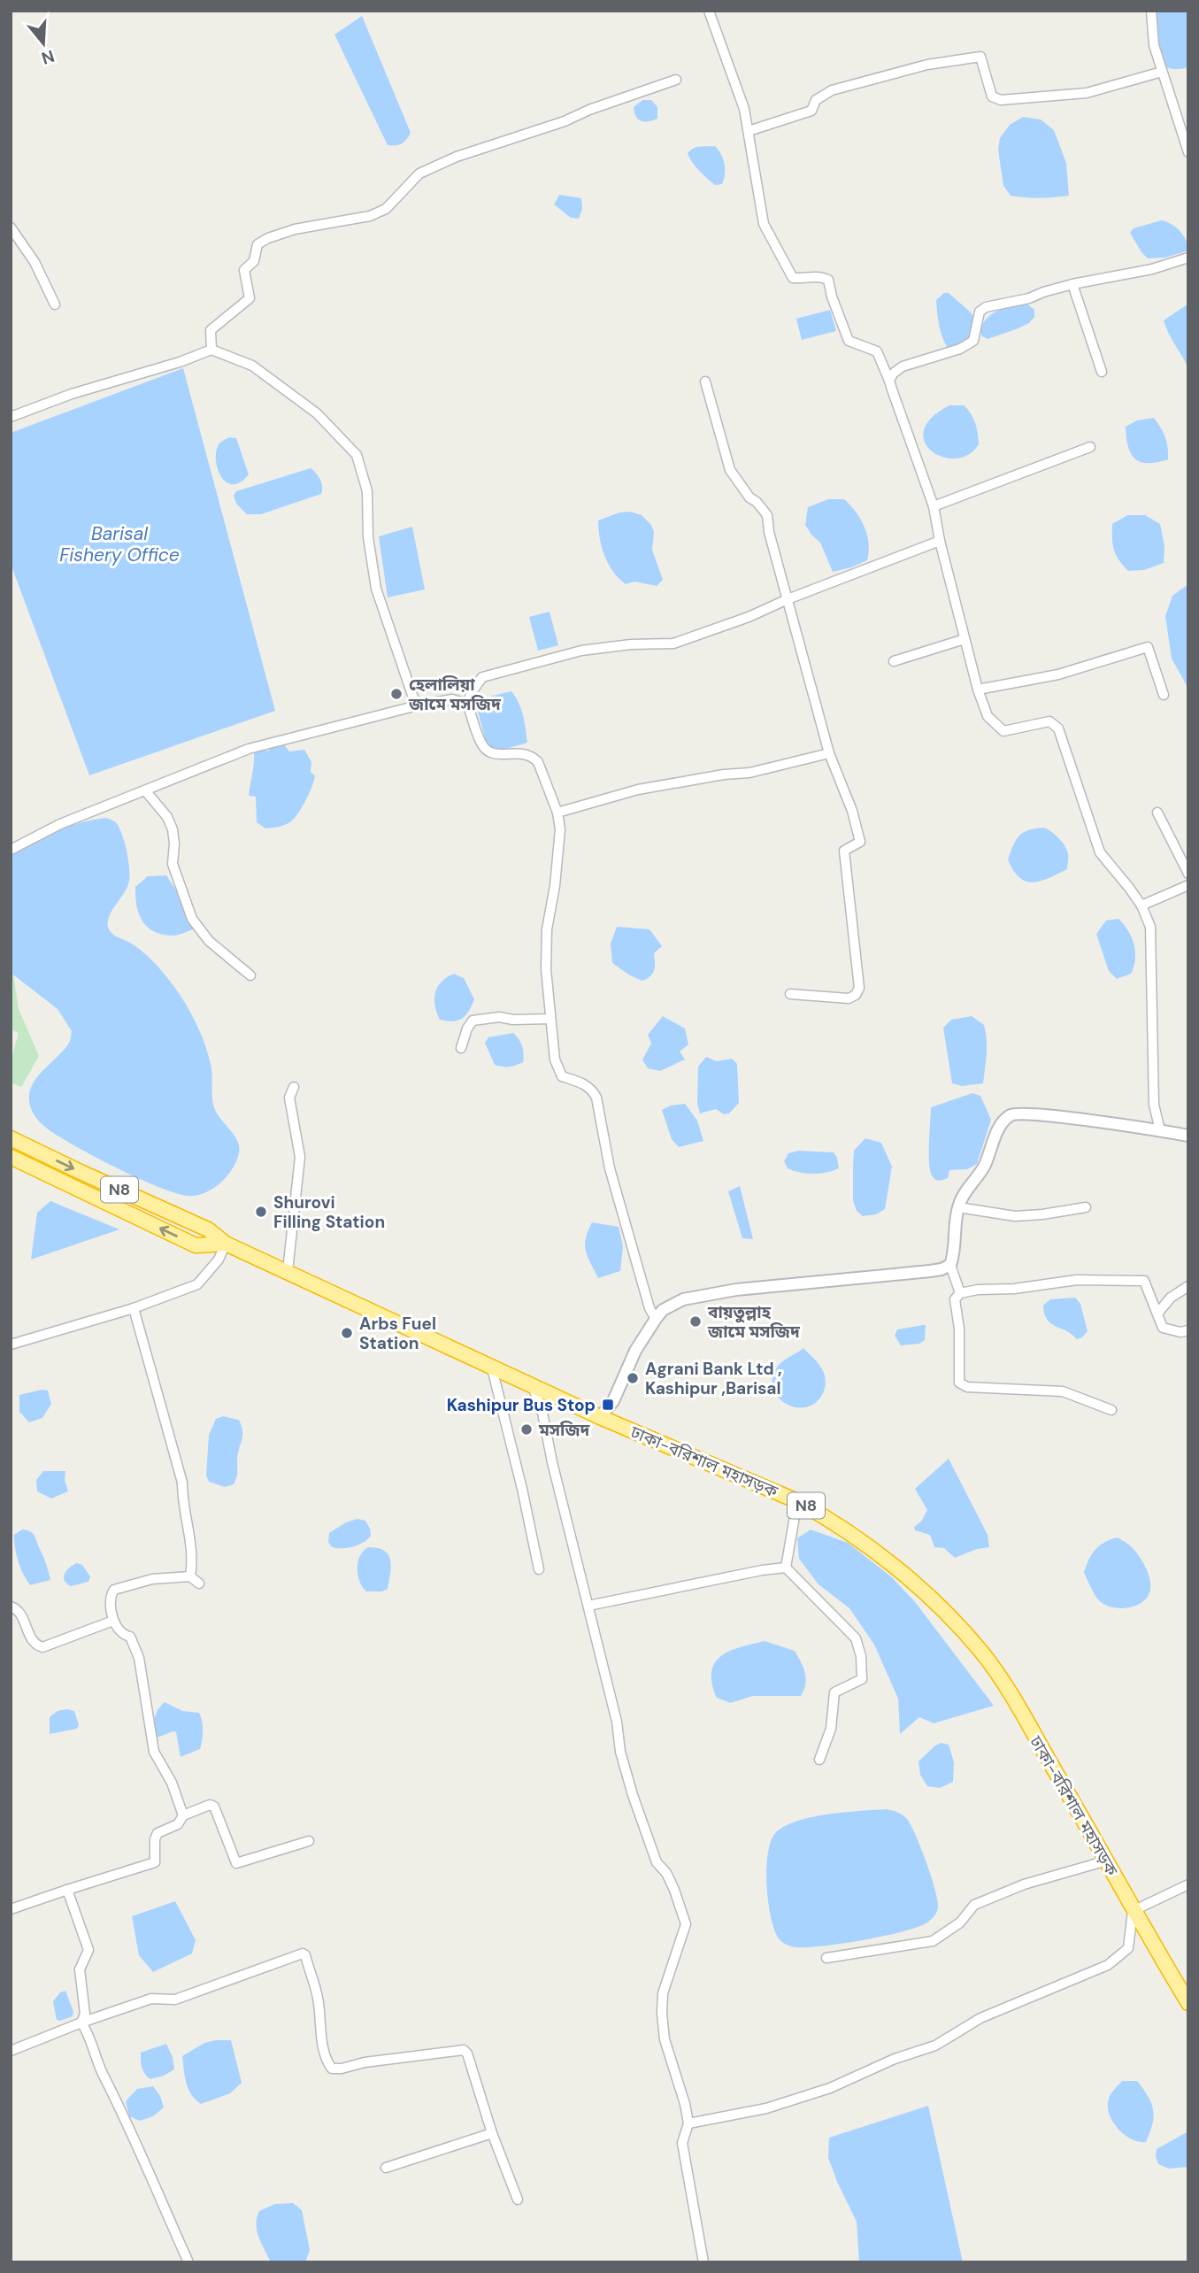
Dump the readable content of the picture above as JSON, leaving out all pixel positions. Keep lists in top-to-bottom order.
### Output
{
  "streets": {
    "highway": ["N8", "ঢাকা-বরিশাল মহাসড়ক"]
  },
  "water": ["Barisal Fishery Office"],
  "places": {
    "other": [
      "হেলালিয়া জামে মসজিদ",
      "Shurovi Filling Station",
      "বায়তুল্লাহ জামে মসজিদ",
      "Arbs Fuel Station",
      "Agrani Bank Ltd , Kashipur ,Barisal",
      "মসজিদ"
    ],
    "transit": ["Kashipur Bus Stop"]
  },
  "north": "bottom"
}
